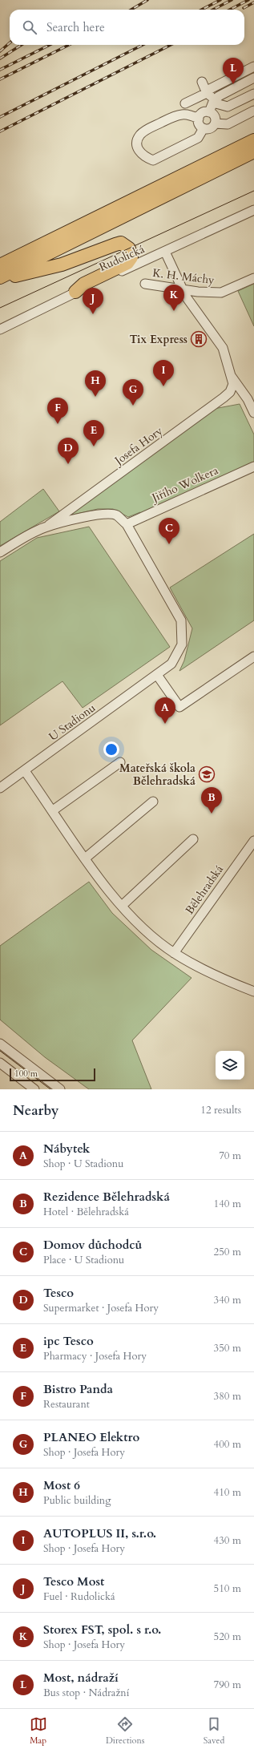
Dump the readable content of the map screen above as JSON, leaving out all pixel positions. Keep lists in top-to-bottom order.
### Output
{
  "streets": {
    "street": [
      "Rudolická",
      "K. H. Máchy",
      "Josefa Hory",
      "Jiřího Wolkera",
      "U Stadionu",
      "Bělehradská"
    ]
  },
  "crossings": [
    ["Rudolická", "Josefa Hory"],
    ["K. H. Máchy", "Josefa Hory"],
    ["Jiřího Wolkera", "U Stadionu"]
  ],
  "places": {
    "building": ["Tix Express"],
    "school or university": ["Mateřská škola Bělehradská"]
  },
  "scale_bar": "100 m",
  "page": {
    "search": "Search here",
    "pins": [
      "L",
      "K",
      "J",
      "I",
      "H",
      "G",
      "F",
      "E",
      "D",
      "C",
      "A",
      "B"
    ],
    "scale": "100 m",
    "heading": ["Nearby", "12 results"],
    "list": [
      {
        "mark": "A",
        "name": "Nábytek",
        "note": "Shop · U Stadionu",
        "value": "70 m"
      },
      {
        "mark": "B",
        "name": "Rezidence Bělehradská",
        "note": "Hotel · Bělehradská",
        "value": "140 m"
      },
      {
        "mark": "C",
        "name": "Domov důchodců",
        "note": "Place · U Stadionu",
        "value": "250 m"
      },
      {
        "mark": "D",
        "name": "Tesco",
        "note": "Supermarket · Josefa Hory",
        "value": "340 m"
      },
      {
        "mark": "E",
        "name": "ipc Tesco",
        "note": "Pharmacy · Josefa Hory",
        "value": "350 m"
      },
      {
        "mark": "F",
        "name": "Bistro Panda",
        "note": "Restaurant",
        "value": "380 m"
      },
      {
        "mark": "G",
        "name": "PLANEO Elektro",
        "note": "Shop · Josefa Hory",
        "value": "400 m"
      },
      {
        "mark": "H",
        "name": "Most 6",
        "note": "Public building",
        "value": "410 m"
      },
      {
        "mark": "I",
        "name": "AUTOPLUS II, s.r.o.",
        "note": "Shop · Josefa Hory",
        "value": "430 m"
      },
      {
        "mark": "J",
        "name": "Tesco Most",
        "note": "Fuel · Rudolická",
        "value": "510 m"
      },
      {
        "mark": "K",
        "name": "Storex FST, spol. s r.o.",
        "note": "Shop · Josefa Hory",
        "value": "520 m"
      },
      {
        "mark": "L",
        "name": "Most, nádraží",
        "note": "Bus stop · Nádražní",
        "value": "790 m"
      }
    ],
    "nav": ["Map", "Directions", "Saved"]
  }
}
